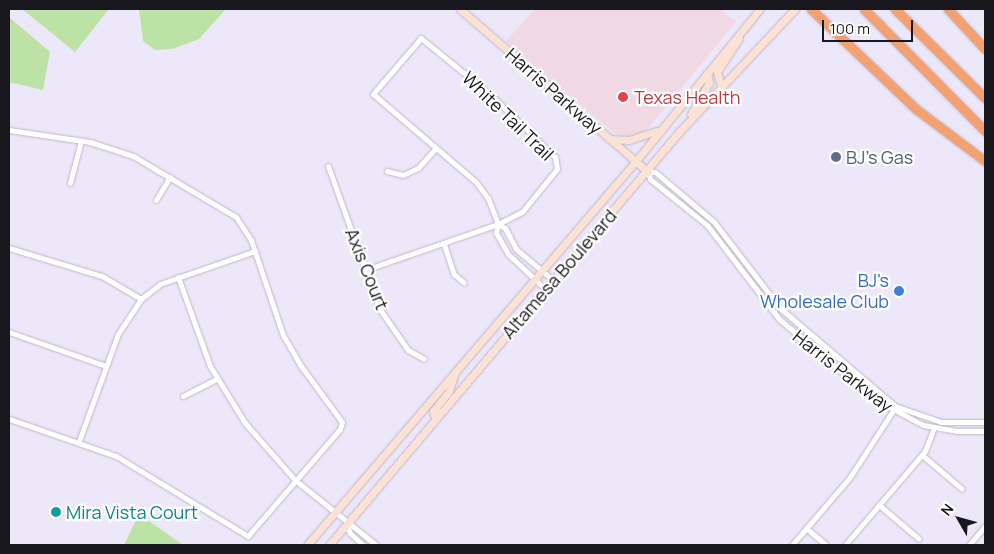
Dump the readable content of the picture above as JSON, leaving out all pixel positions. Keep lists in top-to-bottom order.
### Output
{
  "streets": {
    "main road": ["Harris Parkway", "Altamesa Boulevard"],
    "street": ["White Tail Trail", "Axis Court"]
  },
  "crossings": [
    ["Harris Parkway", "Altamesa Boulevard"],
    ["White Tail Trail", "Axis Court"]
  ],
  "places": [
    "Texas Health",
    "BJ's Gas",
    "BJ's Wholesale Club",
    "Mira Vista Court"
  ],
  "scale_bar": "100 m",
  "north": "top left"
}
